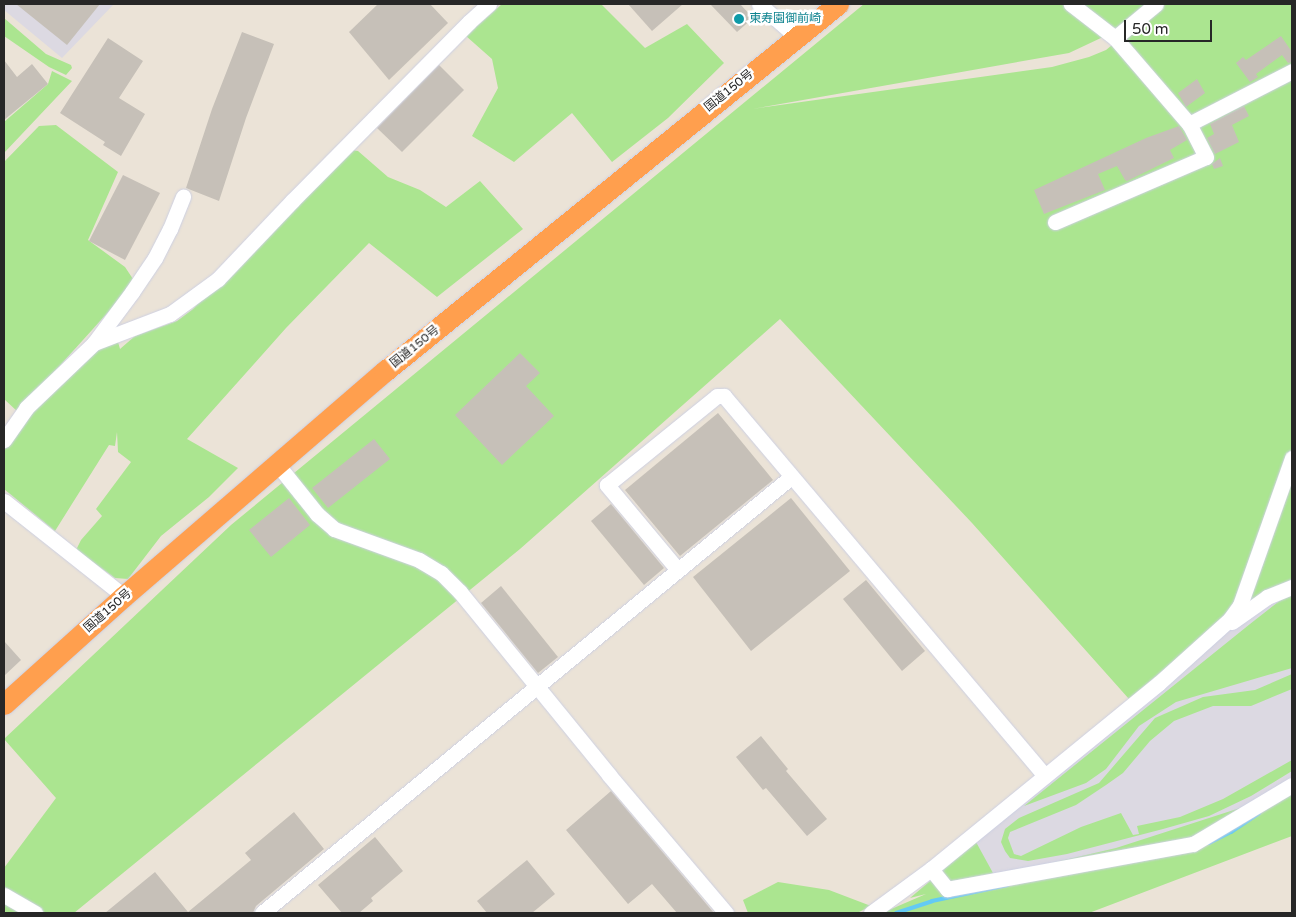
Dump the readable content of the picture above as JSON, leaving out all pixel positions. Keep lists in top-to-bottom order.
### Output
{
  "streets": {
    "highway": ["国道150号"]
  },
  "places": ["東寿園御前崎"],
  "scale_bar": "50 m"
}
